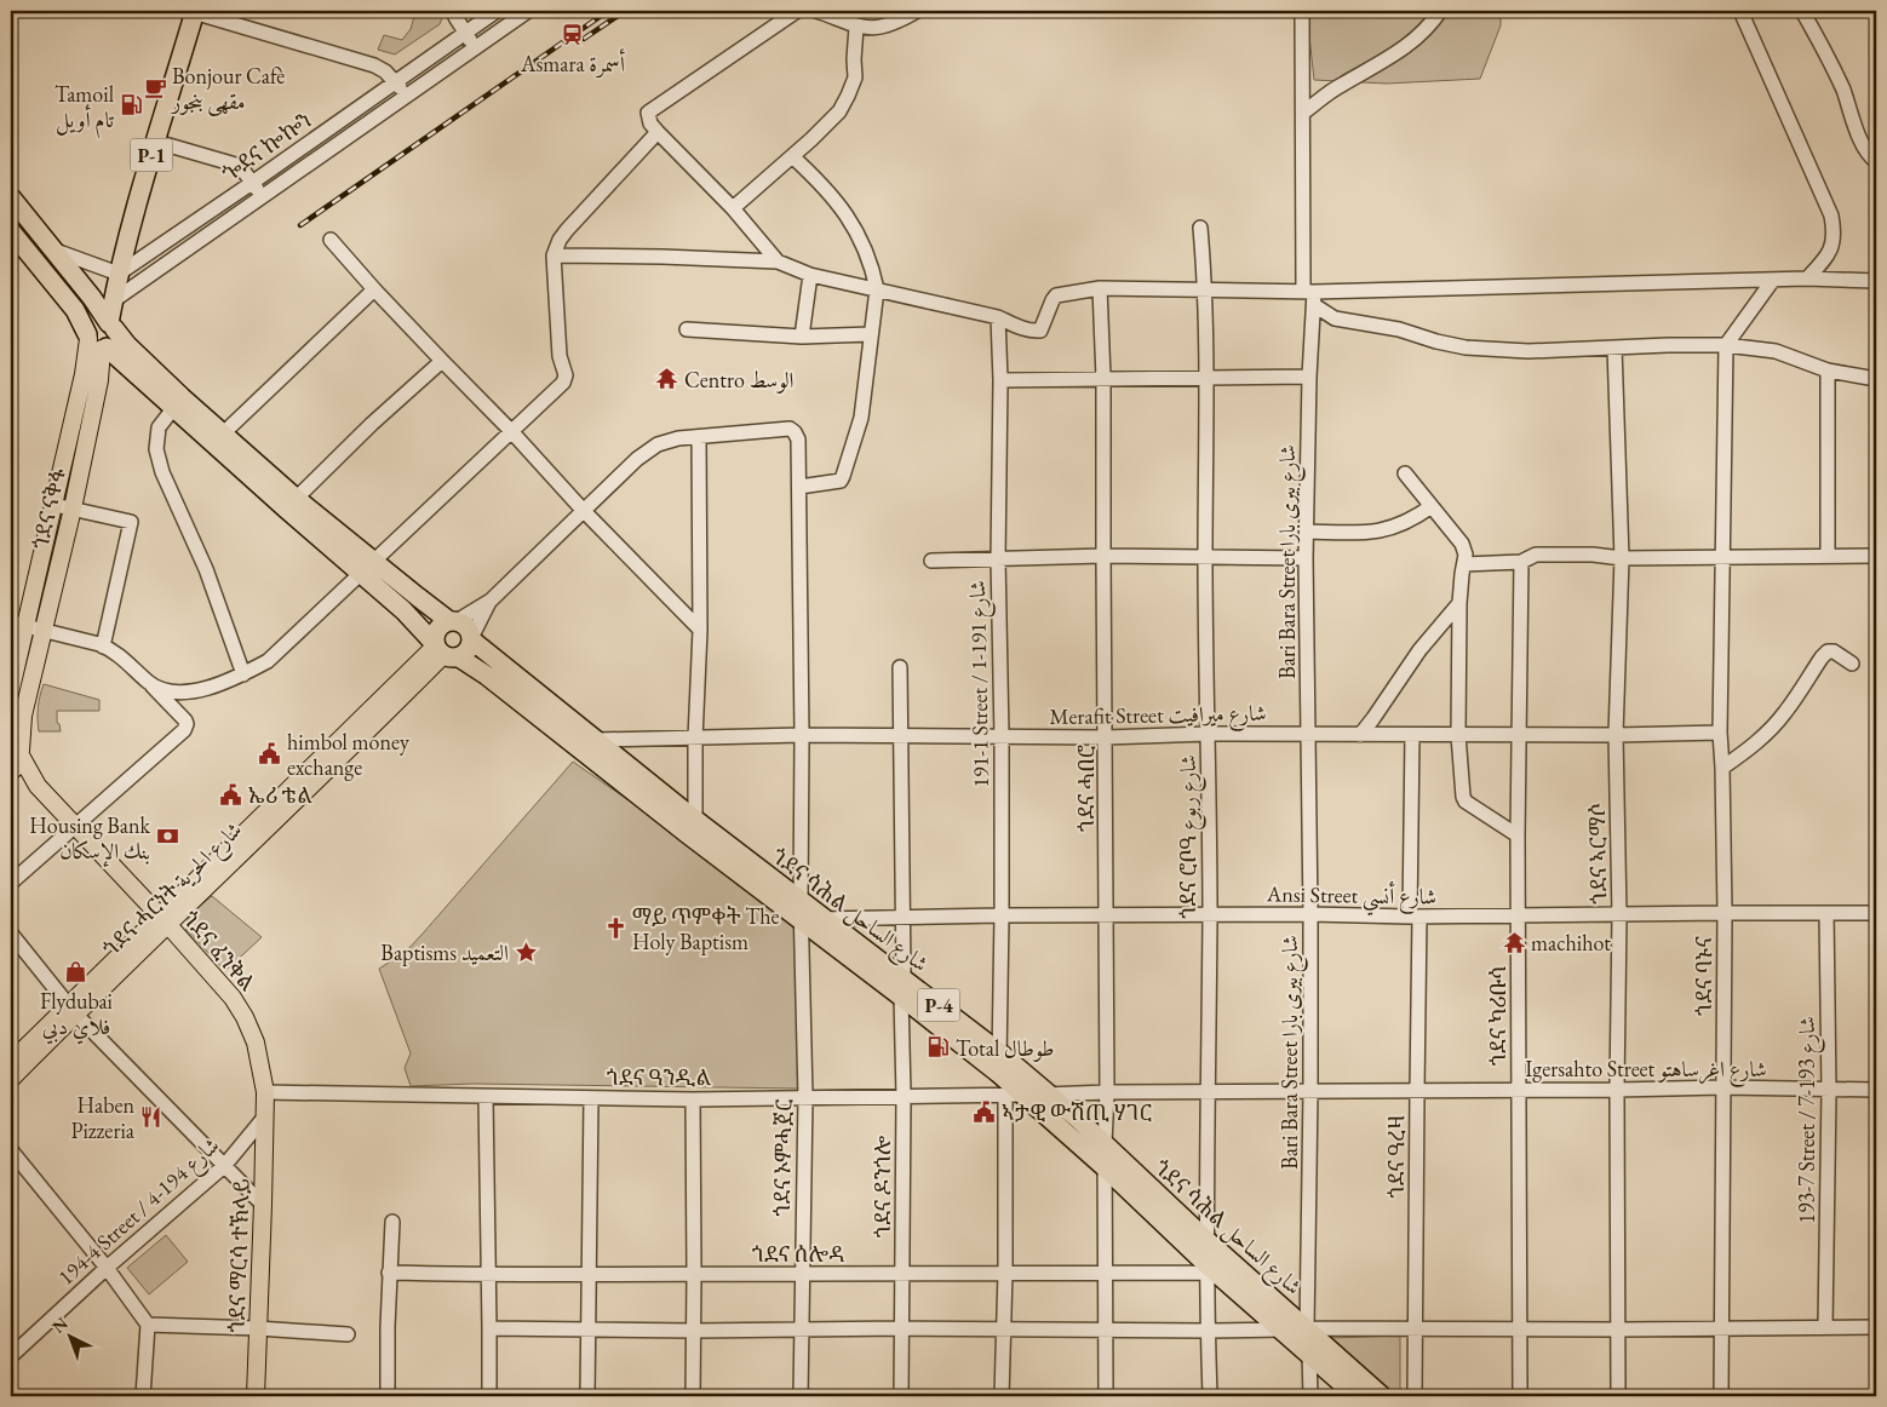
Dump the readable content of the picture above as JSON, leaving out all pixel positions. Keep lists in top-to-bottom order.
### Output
{
  "streets": {
    "highway": ["P-1", "ጎደና ሳሕል شارع الساحل", "P-4"],
    "main road": [
      "ጎደና ናቅፋ",
      "ጎደና ሓርነት شارع الحرية",
      "ጎደና ፈንቅል",
      "ጎደና ማርሳ ተኽላይ"
    ],
    "street": [
      "ጐደና ኰኰን",
      "Bari Bara Street شارع بيرى بارا",
      "191-1 Street / شارع 191-1",
      "Merafit Street شارع ميرافيت",
      "ጎደና ሓበሮ",
      "ጎደና ሮቦዓ شارع ربوع",
      "ጎደና ኣርማሶ",
      "Ansi Street شارع أنسي",
      "ጎደና ባኑና",
      "ጎደና ካሪቡሳ",
      "Igersahto Street شارع اغرساهتو",
      "ጎደና ዓንዲል",
      "193-7 Street / شارع 193-7",
      "ጎደና ዓረዛ",
      "ጎደና ኦምሓጀር",
      "ጎደና ዶንጎሎ",
      "194-4 Street / شارع 194-4",
      "ጎደና ሰሎዳ"
    ]
  },
  "crossings": [
    ["ጐደና ኰኰን", "P-1"],
    ["P-1", "ጎደና ናቅፋ"],
    ["ጎደና ናቅፋ", "ጎደና ፈንቅል"],
    ["Bari Bara Street شارع بيرى بارا", "Merafit Street شارع ميرافيت"],
    ["Bari Bara Street شارع بيرى بارا", "Ansi Street شارع أنسي"],
    ["Bari Bara Street شارع بيرى بارا", "ጎደና ሳሕል شارع الساحل"],
    ["Bari Bara Street شارع بيرى بارا", "Igersahto Street شارع اغرساهتو"],
    ["191-1 Street / شارع 191-1", "Merafit Street شارع ميرافيت"],
    ["191-1 Street / شارع 191-1", "Ansi Street شارع أنسي"],
    ["191-1 Street / شارع 191-1", "ጎደና ሳሕል شارع الساحل"],
    ["Merafit Street شارع ميرافيت", "ጎደና ሓበሮ"],
    ["Merafit Street شارع ميرافيت", "ጎደና ሮቦዓ شارع ربوع"],
    ["Merafit Street شارع ميرافيت", "ጎደና ኣርማሶ"],
    ["Merafit Street شارع ميرافيت", "ጎደና ሳሕል شارع الساحل"],
    ["Merafit Street شارع ميرافيت", "ጎደና ባኑና"],
    ["Merafit Street شارع ميرافيت", "ጎደና ካሪቡሳ"],
    ["Merafit Street شارع ميرافيت", "ጎደና ዓረዛ"],
    ["Merafit Street شارع ميرافيت", "ጎደና ኦምሓጀር"],
    ["Merafit Street شارع ميرافيت", "ጎደና ዶንጎሎ"],
    ["ጎደና ሓበሮ", "Ansi Street شارع أنسي"],
    ["ጎደና ሓበሮ", "ጎደና ሳሕል شارع الساحل"],
    ["ጎደና ሓበሮ", "Igersahto Street شارع اغرساهتو"],
    ["ጎደና ሓበሮ", "ጎደና ሰሎዳ"],
    ["ጎደና ሮቦዓ شارع ربوع", "Ansi Street شارع أنسي"],
    ["ጎደና ሮቦዓ شارع ربوع", "ጎደና ሳሕል شارع الساحل"],
    ["ጎደና ሮቦዓ شارع ربوع", "Igersahto Street شارع اغرساهتو"],
    ["ጎደና ሮቦዓ شارع ربوع", "ጎደና ሰሎዳ"],
    ["ጎደና ኣርማሶ", "Ansi Street شارع أنسي"],
    ["ጎደና ኣርማሶ", "Igersahto Street شارع اغرساهتو"],
    ["ጎደና ሓርነት شارع الحرية", "ጎደና ሳሕል شارع الساحل"],
    ["ጎደና ሓርነት شارع الحرية", "ጎደና ፈንቅል"],
    ["Ansi Street شارع أنسي", "ጎደና ሳሕል شارع الساحل"],
    ["Ansi Street شارع أنسي", "ጎደና ባኑና"],
    ["Ansi Street شارع أنسي", "ጎደና ካሪቡሳ"],
    ["Ansi Street شارع أنسي", "193-7 Street / شارع 193-7"],
    ["Ansi Street شارع أنسي", "ጎደና ዓረዛ"],
    ["Ansi Street شارع أنسي", "ጎደና ኦምሓጀር"],
    ["Ansi Street شارع أنسي", "ጎደና ዶንጎሎ"],
    ["ጎደና ሳሕል شارع الساحل", "Igersahto Street شارع اغرساهتو"],
    ["ጎደና ሳሕል شارع الساحل", "ጎደና ዓንዲል"],
    ["ጎደና ሳሕል شارع الساحل", "ጎደና ኦምሓጀር"],
    ["ጎደና ሳሕል شارع الساحل", "ጎደና ዶንጎሎ"],
    ["ጎደና ሳሕል شارع الساحل", "ጎደና ሰሎዳ"],
    ["ጎደና ፈንቅል", "ጎደና ዓንዲል"],
    ["ጎደና ፈንቅል", "194-4 Street / شارع 194-4"],
    ["ጎደና ፈንቅል", "ጎደና ማርሳ ተኽላይ"],
    ["ጎደና ባኑና", "Igersahto Street شارع اغرساهتو"],
    ["ጎደና ካሪቡሳ", "Igersahto Street شارع اغرساهتو"],
    ["Igersahto Street شارع اغرساهتو", "ጎደና ዓንዲል"],
    ["Igersahto Street شارع اغرساهتو", "193-7 Street / شارع 193-7"],
    ["Igersahto Street شارع اغرساهتو", "ጎደና ዓረዛ"],
    ["ጎደና ዓንዲል", "ጎደና ኦምሓጀር"],
    ["ጎደና ዓንዲል", "ጎደና ዶንጎሎ"],
    ["ጎደና ኦምሓጀር", "ጎደና ሰሎዳ"],
    ["ጎደና ዶንጎሎ", "ጎደና ሰሎዳ"],
    ["194-4 Street / شارع 194-4", "ጎደና ማርሳ ተኽላይ"]
  ],
  "places": {
    "station": ["Asmara أسمرة"],
    "cafe": ["Bonjour Cafè مقهى بنجور"],
    "fuel station": ["Tamoil تام أويل", "Total طوطال"],
    "temple": ["Centro الوسط", "machihot"],
    "public building": ["himbol money exchange", "ኤሪ ቴል", "ኣታዊ ውሽጢ ሃገር"],
    "bank": ["Housing Bank بنك الإسكان"],
    "church": ["ማይ ጥምቀት The Holy Baptism"],
    "place": ["Baptisms التعميد"],
    "shop": ["Flydubai فلاي دبي"],
    "restaurant": ["Haben Pizzeria"]
  },
  "north": "top left"
}
